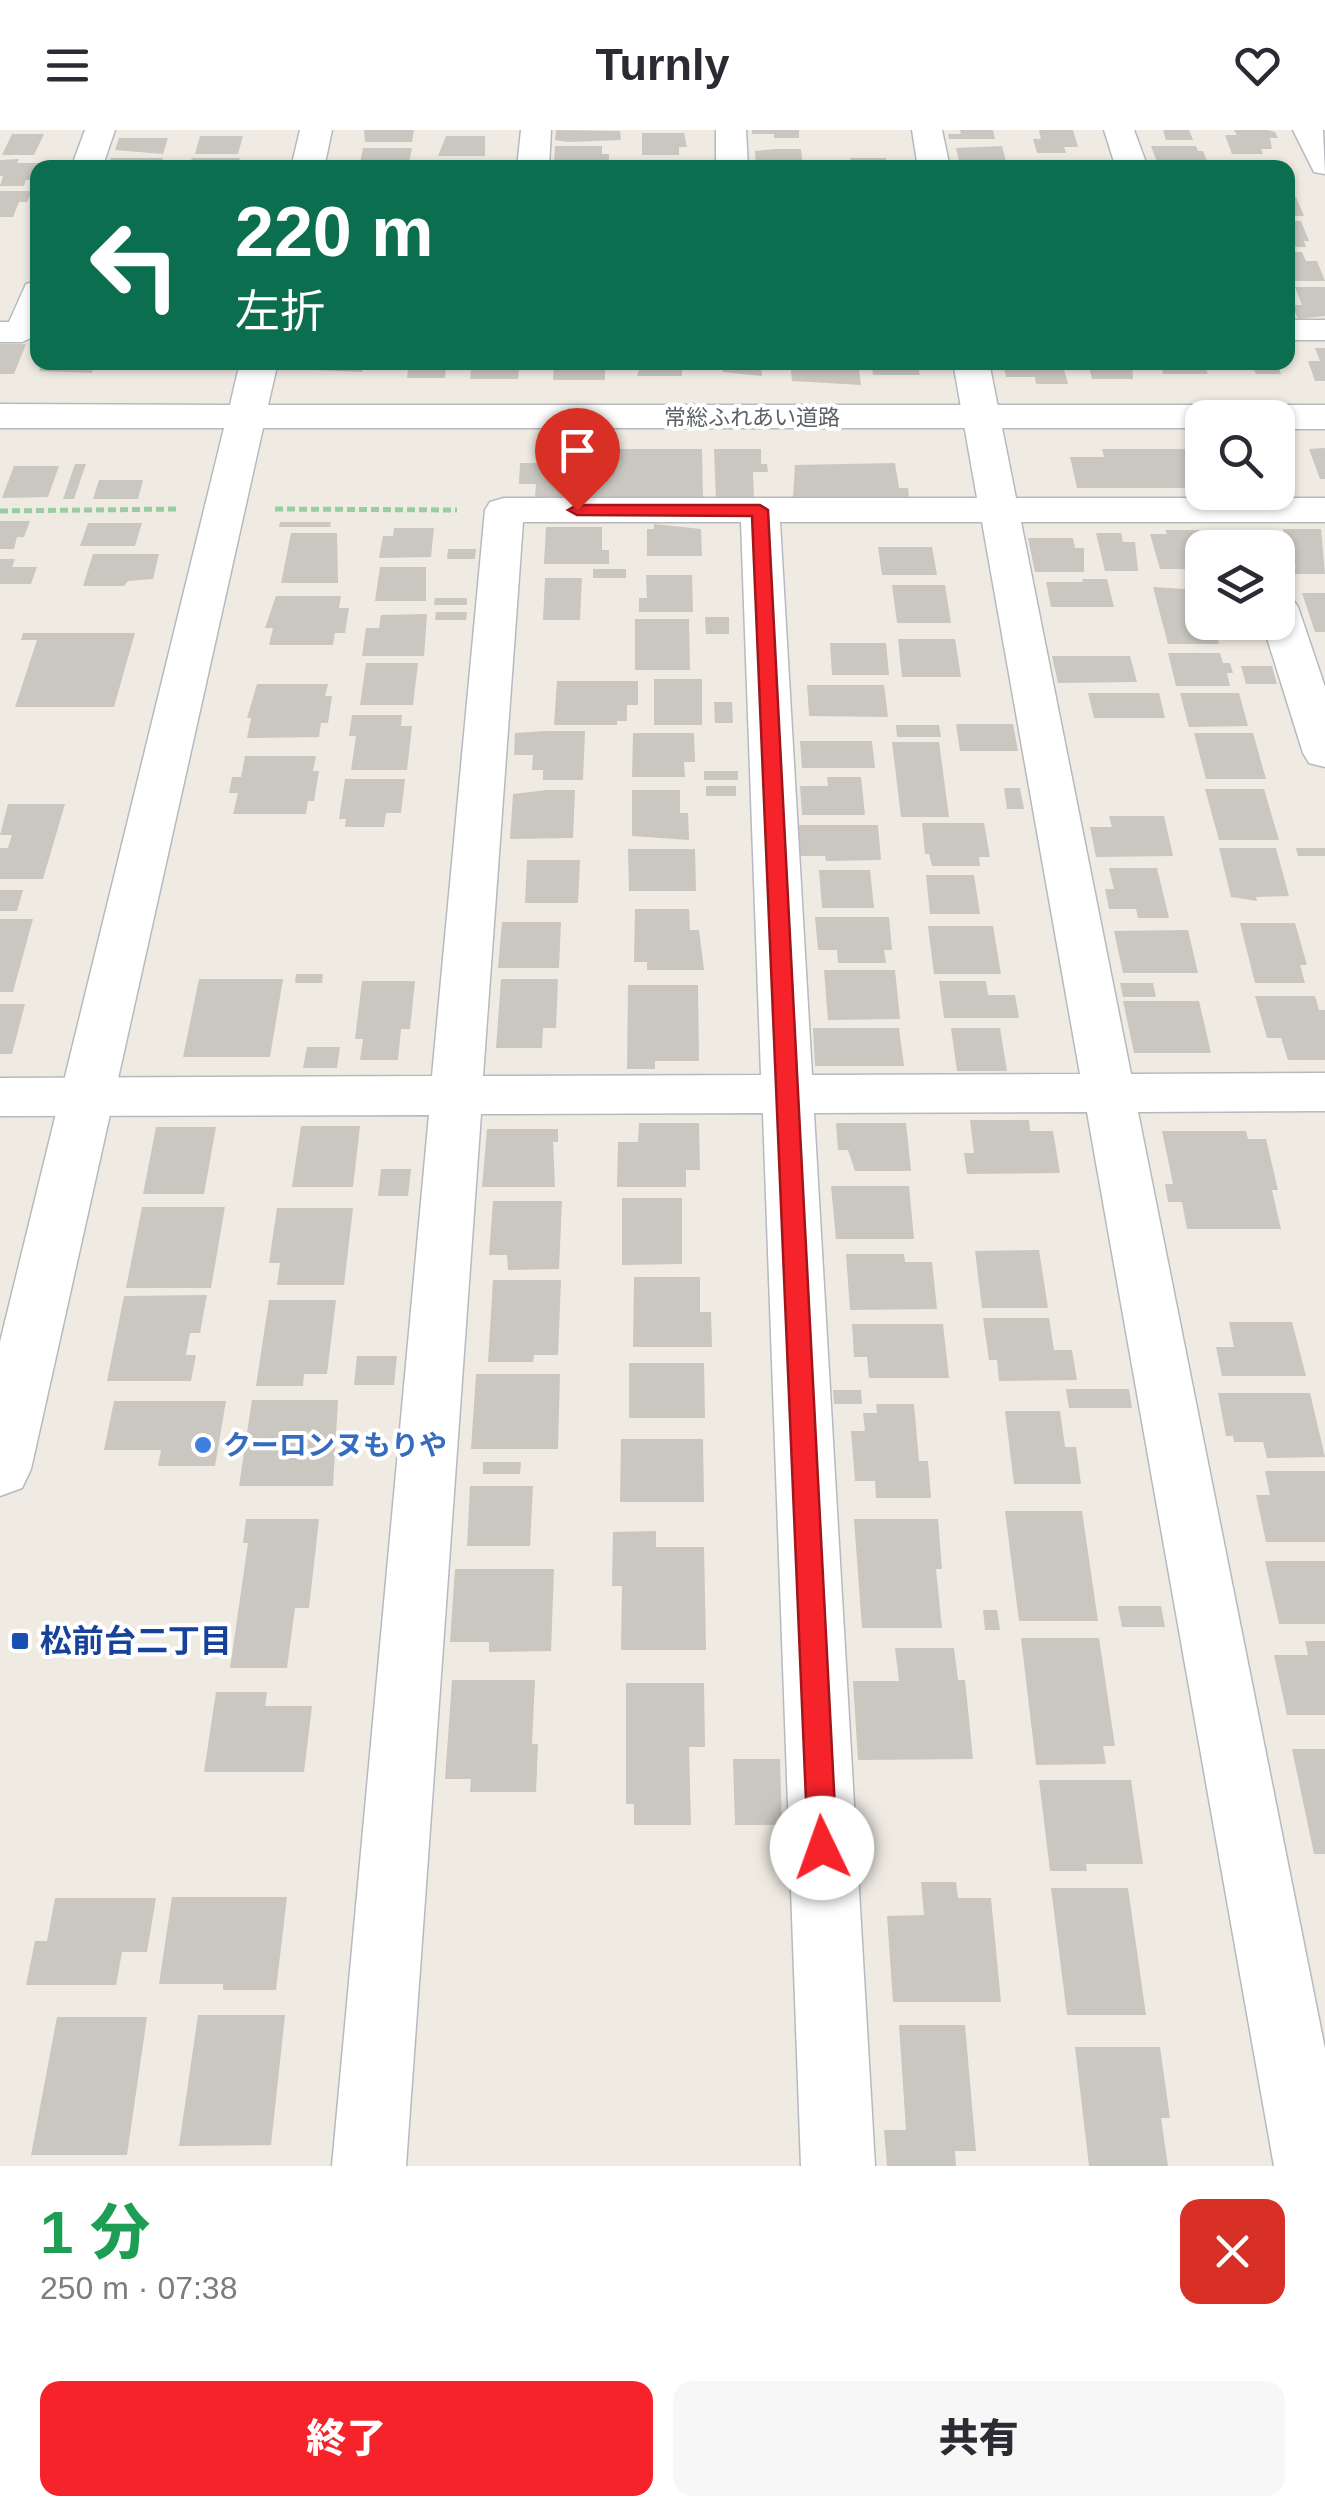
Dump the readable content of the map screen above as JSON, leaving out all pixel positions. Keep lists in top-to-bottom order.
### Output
{
  "streets": {
    "street": ["常総ふれあい道路"]
  },
  "places": {
    "other": ["クーロンヌもりや"],
    "transit": ["松前台二丁目"]
  },
  "page": {
    "header": "Turnly",
    "turn": ["220 m", "左折"],
    "heading": ["1 分", "250 m · 07:38"],
    "buttons": ["終了", "共有"]
  }
}
